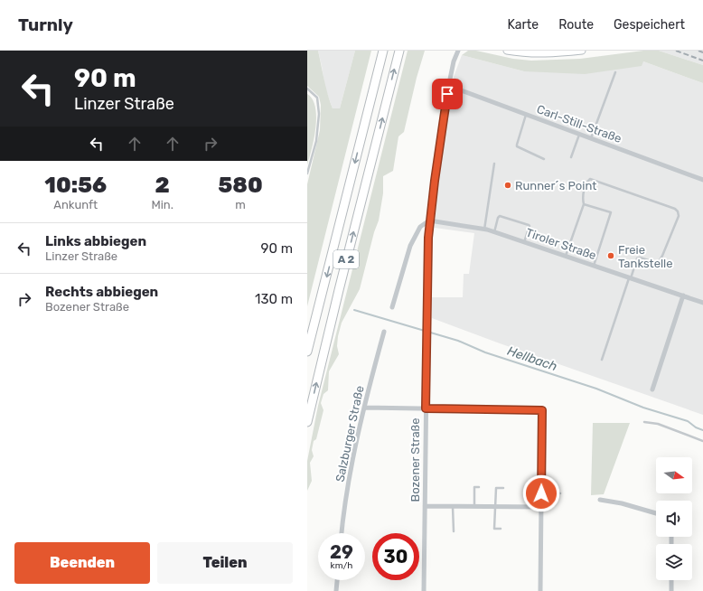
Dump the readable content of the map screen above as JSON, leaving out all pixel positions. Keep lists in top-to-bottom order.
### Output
{
  "streets": {
    "highway": ["A 2"],
    "street": [
      "Carl-Still-Straße",
      "Tiroler Straße",
      "Salzburger Straße",
      "Bozener Straße"
    ]
  },
  "crossings": [
    ["Carl-Still-Straße", "Bozener Straße"],
    ["Tiroler Straße", "Bozener Straße"]
  ],
  "water": ["Hellbach"],
  "places": ["Runner´s Point", "Freie Tankstelle"],
  "north": "right",
  "page": {
    "header": "Turnly",
    "nav": ["Karte", "Route", "Gespeichert"],
    "turn": ["90 m", "Linzer Straße"],
    "eta": [
      "10:56",
      "Ankunft",
      "2",
      "Min.",
      "580",
      "m"
    ],
    "list": [
      {
        "name": "Links abbiegen",
        "note": "Linzer Straße",
        "value": "90 m"
      },
      {
        "name": "Rechts abbiegen",
        "note": "Bozener Straße",
        "value": "130 m"
      }
    ],
    "speed": "29 km/h",
    "limit": "30",
    "buttons": ["Beenden", "Teilen"]
  }
}
